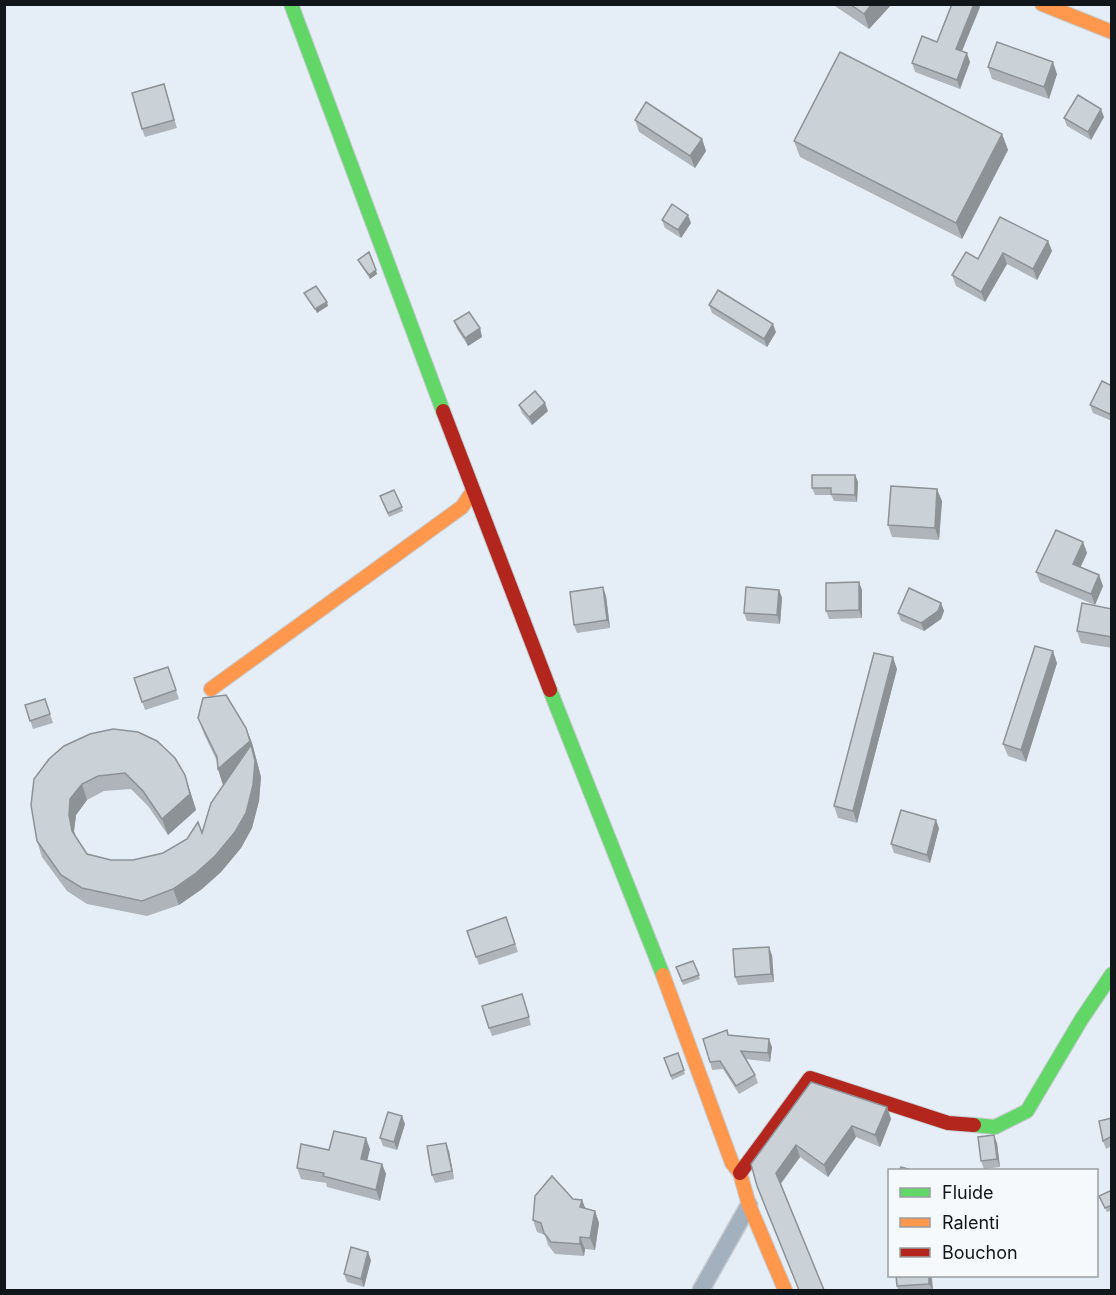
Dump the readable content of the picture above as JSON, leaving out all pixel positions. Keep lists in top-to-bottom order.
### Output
{
  "legend": ["Fluide", "Ralenti", "Bouchon"]
}
